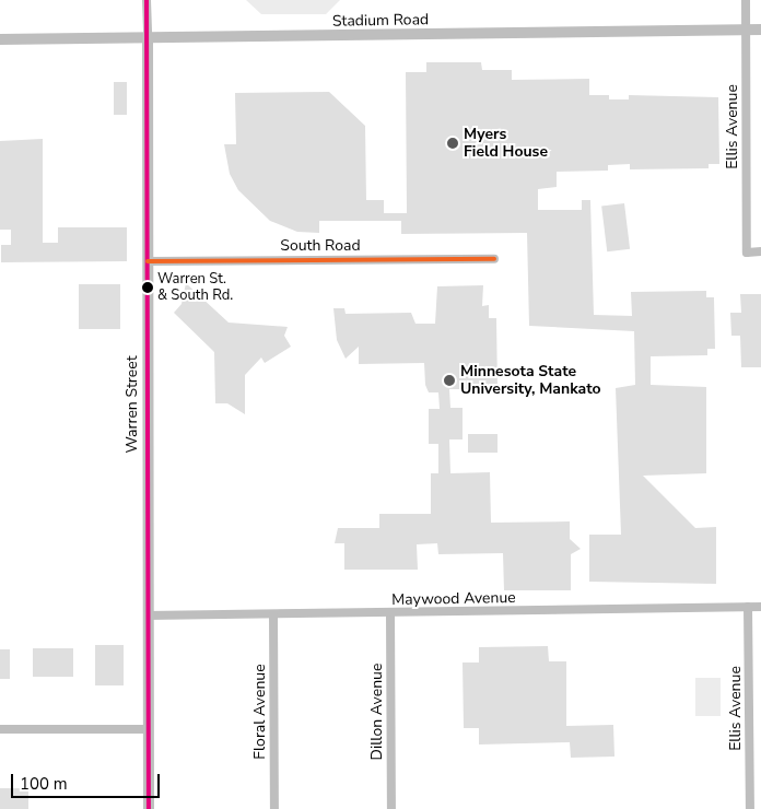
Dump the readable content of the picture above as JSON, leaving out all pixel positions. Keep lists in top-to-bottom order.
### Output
{
  "streets": {
    "street": [
      "Stadium Road",
      "Ellis Avenue",
      "South Road",
      "Warren Street",
      "Maywood Avenue",
      "Floral Avenue",
      "Dillon Avenue"
    ]
  },
  "crossings": [
    ["Stadium Road", "Ellis Avenue"],
    ["Stadium Road", "Warren Street"],
    ["Ellis Avenue", "Maywood Avenue"],
    ["South Road", "Warren Street"],
    ["Warren Street", "Maywood Avenue"],
    ["Maywood Avenue", "Floral Avenue"],
    ["Maywood Avenue", "Dillon Avenue"]
  ],
  "places": ["Myers Field House", "Warren St. & South Rd.", "Minnesota State University, Mankato"],
  "scale_bar": "100 m"
}
